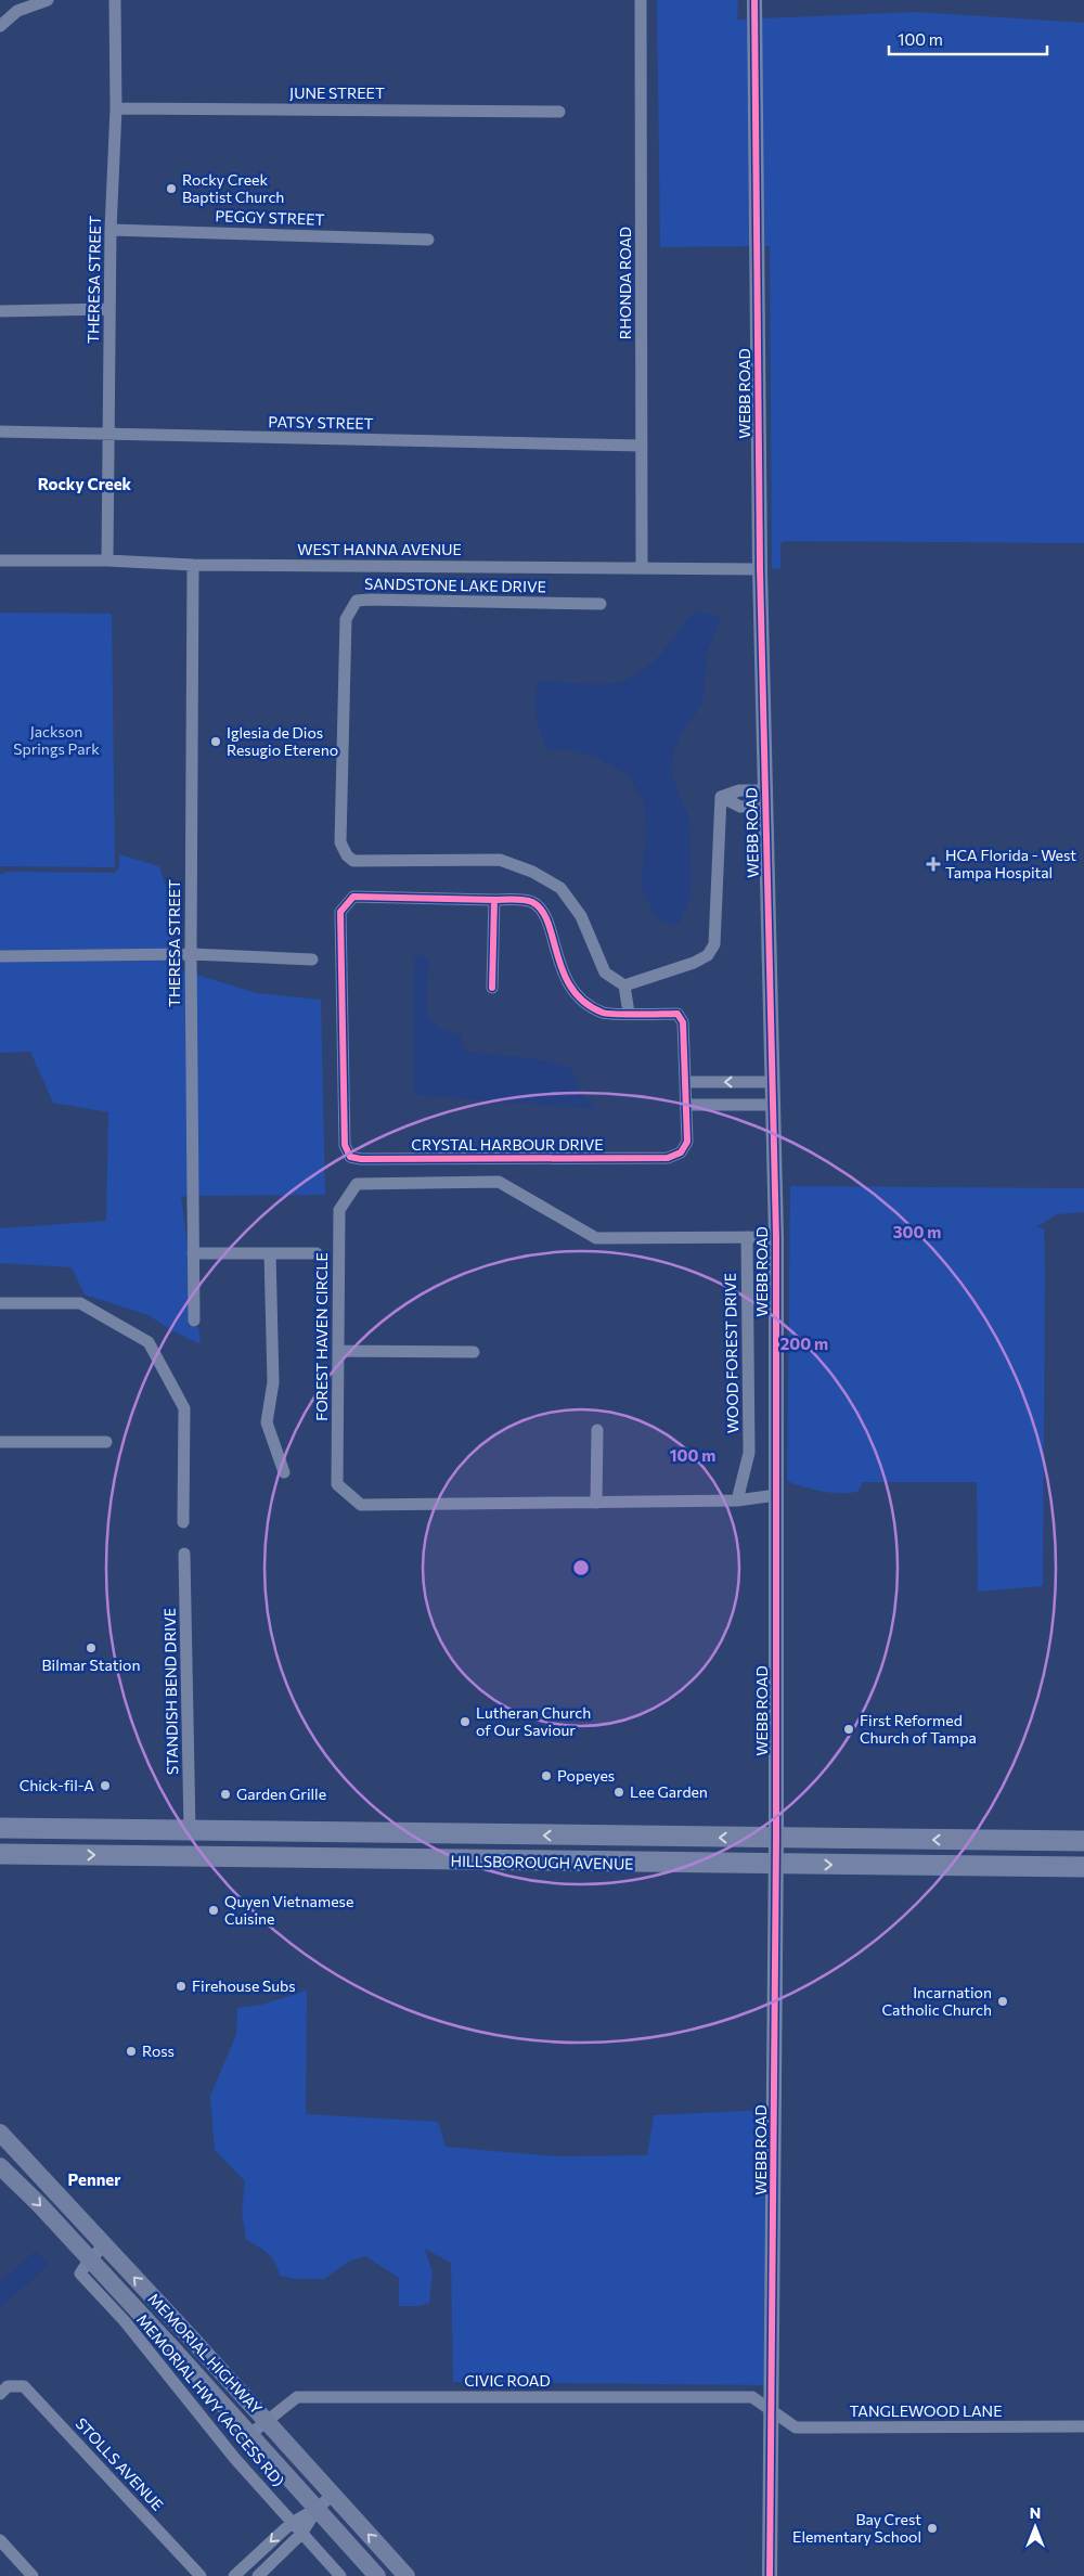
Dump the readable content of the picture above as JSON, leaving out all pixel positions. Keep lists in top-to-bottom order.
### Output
{
  "streets": {
    "main road": ["HILLSBOROUGH AVENUE", "MEMORIAL HIGHWAY"],
    "street": [
      "JUNE STREET",
      "PEGGY STREET",
      "THERESA STREET",
      "RHONDA ROAD",
      "WEBB ROAD",
      "PATSY STREET",
      "WEST HANNA AVENUE",
      "SANDSTONE LAKE DRIVE",
      "CRYSTAL HARBOUR DRIVE",
      "FOREST HAVEN CIRCLE",
      "WOOD FOREST DRIVE",
      "STANDISH BEND DRIVE",
      "CIVIC ROAD",
      "MEMORIAL HWY (ACCESS RD)",
      "TANGLEWOOD LANE",
      "STOLLS AVENUE"
    ]
  },
  "crossings": [
    ["JUNE STREET", "THERESA STREET"],
    ["PEGGY STREET", "THERESA STREET"],
    ["THERESA STREET", "PATSY STREET"],
    ["THERESA STREET", "WEST HANNA AVENUE"],
    ["RHONDA ROAD", "PATSY STREET"],
    ["RHONDA ROAD", "WEST HANNA AVENUE"],
    ["WEBB ROAD", "WEST HANNA AVENUE"],
    ["WEBB ROAD", "FOREST HAVEN CIRCLE"],
    ["WEBB ROAD", "HILLSBOROUGH AVENUE"],
    ["WEBB ROAD", "CIVIC ROAD"],
    ["WEBB ROAD", "TANGLEWOOD LANE"],
    ["FOREST HAVEN CIRCLE", "WOOD FOREST DRIVE"],
    ["STANDISH BEND DRIVE", "HILLSBOROUGH AVENUE"],
    ["MEMORIAL HIGHWAY", "CIVIC ROAD"],
    ["MEMORIAL HIGHWAY", "MEMORIAL HWY (ACCESS RD)"],
    ["CIVIC ROAD", "TANGLEWOOD LANE"]
  ],
  "districts": ["Rocky Creek", "Penner"],
  "parks": ["Jackson Springs Park"],
  "places": {
    "other": [
      "Rocky Creek Baptist Church",
      "Iglesia de Dios Resugio Etereno",
      "Bilmar Station",
      "Lutheran Church of Our Saviour",
      "First Reformed Church of Tampa",
      "Popeyes",
      "Chick-fil-A",
      "Lee Garden",
      "Garden Grille",
      "Quyen Vietnamese Cuisine",
      "Firehouse Subs",
      "Incarnation Catholic Church",
      "Ross",
      "Bay Crest Elementary School"
    ],
    "health": ["HCA Florida - West Tampa Hospital"]
  },
  "scale_bar": "100 m",
  "north": "top",
  "rings": ["300 m", "200 m", "100 m"]
}
